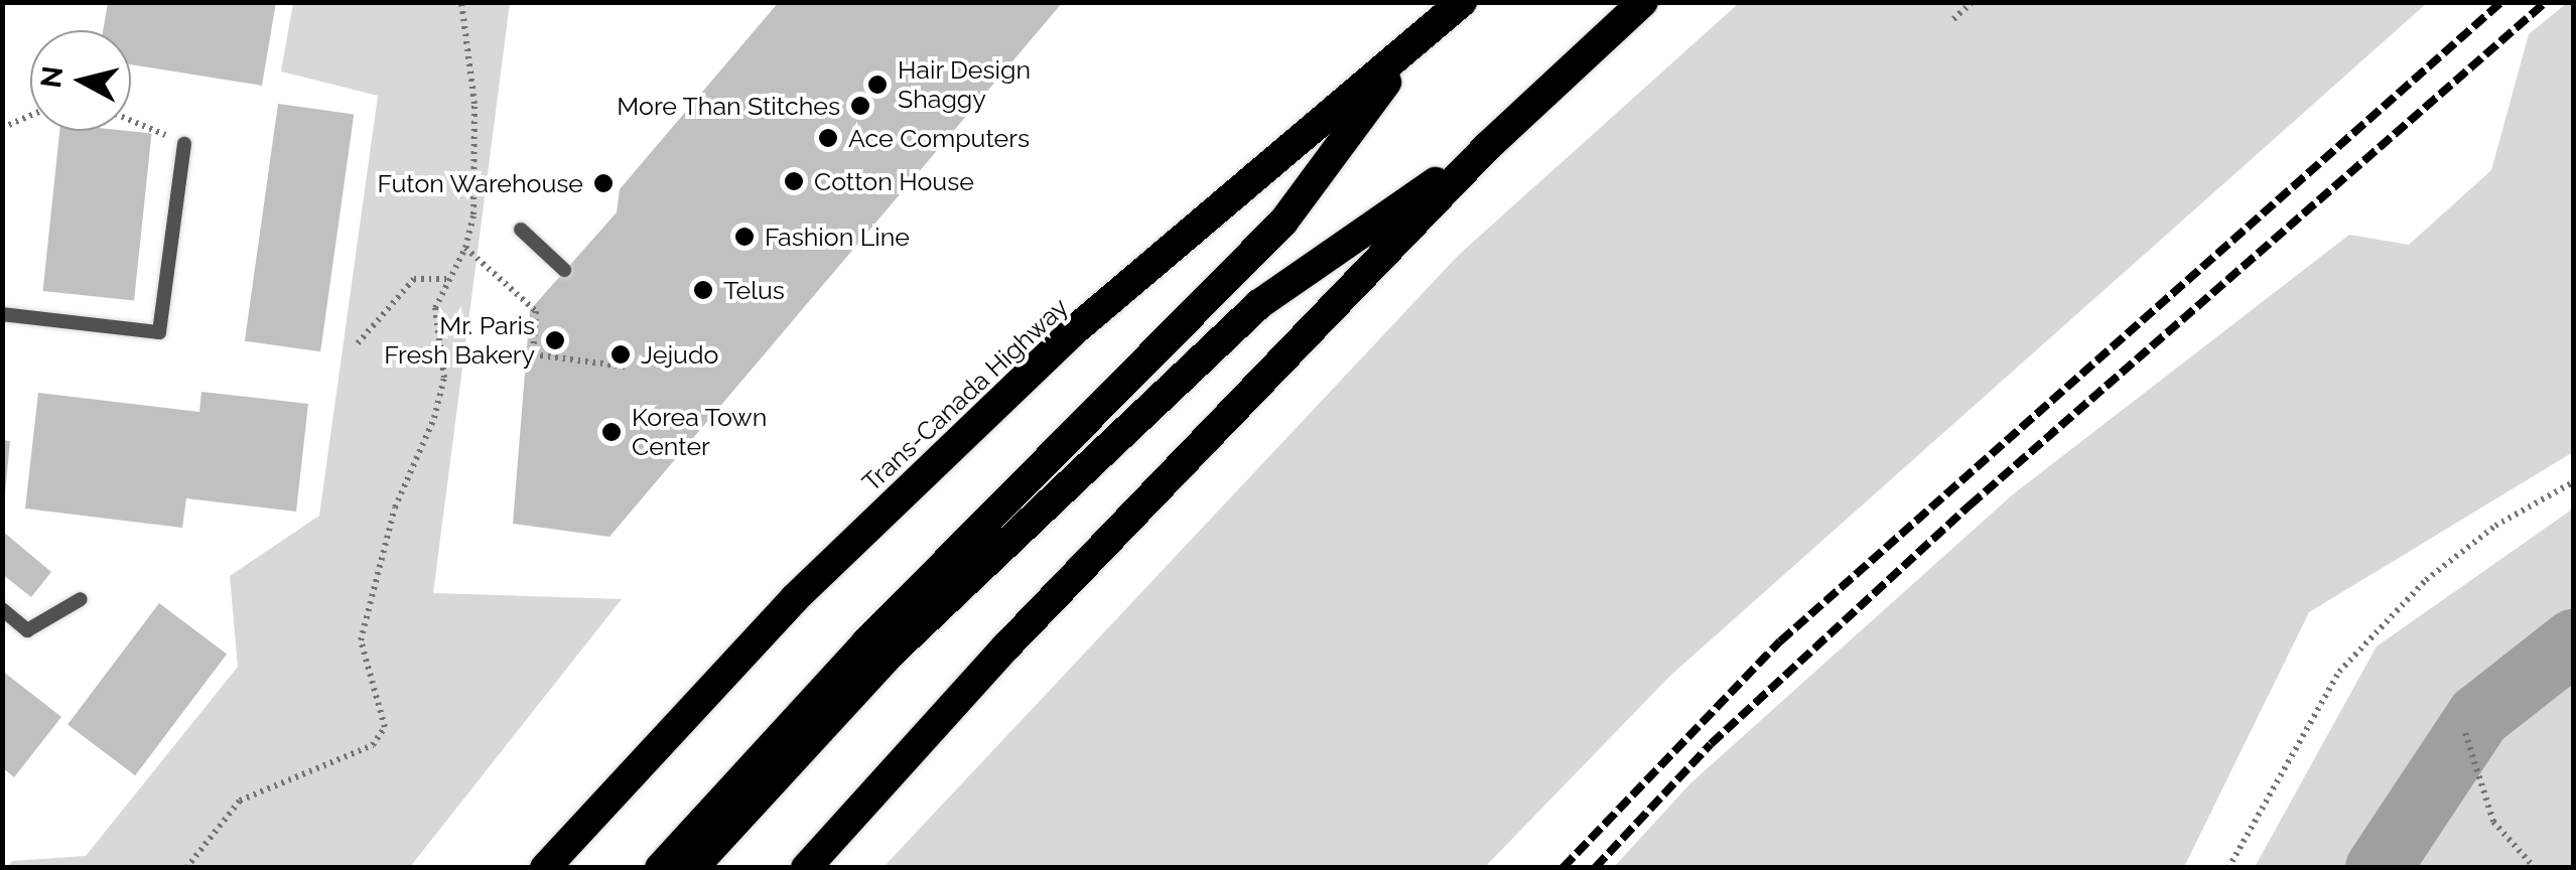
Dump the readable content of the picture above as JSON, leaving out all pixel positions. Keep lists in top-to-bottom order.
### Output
{
  "streets": {
    "highway": ["Trans-Canada Highway"]
  },
  "places": [
    "Hair Design Shaggy",
    "More Than Stitches",
    "Ace Computers",
    "Cotton House",
    "Futon Warehouse",
    "Fashion Line",
    "Telus",
    "Mr. Paris Fresh Bakery",
    "Jejudo",
    "Korea Town Center"
  ],
  "north": "left"
}
